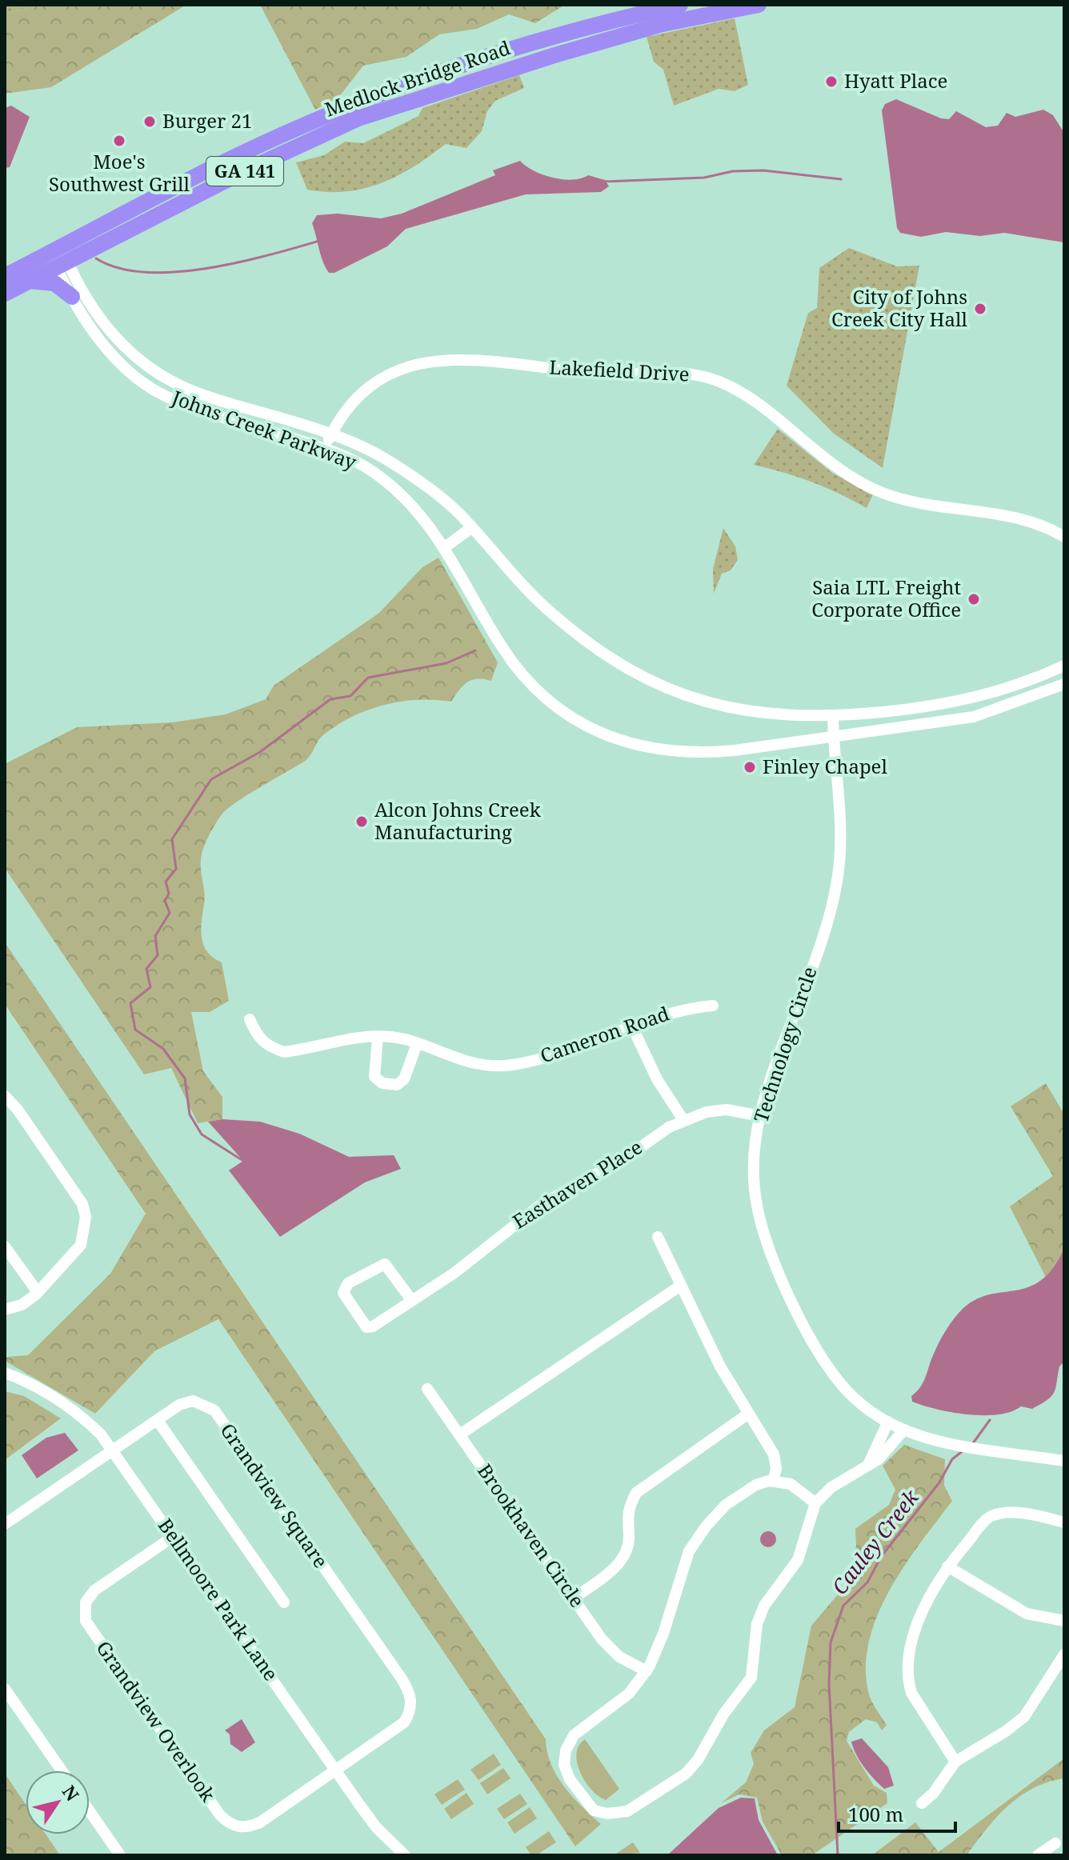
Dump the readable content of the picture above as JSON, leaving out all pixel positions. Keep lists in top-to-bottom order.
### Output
{
  "streets": {
    "highway": ["Medlock Bridge Road", "GA 141"],
    "street": [
      "Lakefield Drive",
      "Johns Creek Parkway",
      "Cameron Road",
      "Technology Circle",
      "Easthaven Place",
      "Grandview Square",
      "Brookhaven Circle",
      "Bellmoore Park Lane",
      "Grandview Overlook"
    ]
  },
  "crossings": [
    ["Medlock Bridge Road", "Johns Creek Parkway"],
    ["Lakefield Drive", "Johns Creek Parkway"],
    ["Johns Creek Parkway", "Technology Circle"],
    ["Technology Circle", "Easthaven Place"],
    ["Grandview Square", "Bellmoore Park Lane"],
    ["Grandview Square", "Grandview Overlook"],
    ["Bellmoore Park Lane", "Grandview Overlook"]
  ],
  "water": ["Cauley Creek"],
  "places": [
    "Hyatt Place",
    "Burger 21",
    "Moe's Southwest Grill",
    "City of Johns Creek City Hall",
    "Saia LTL Freight Corporate Office",
    "Finley Chapel",
    "Alcon Johns Creek Manufacturing"
  ],
  "scale_bar": "100 m",
  "north": "top right"
}
